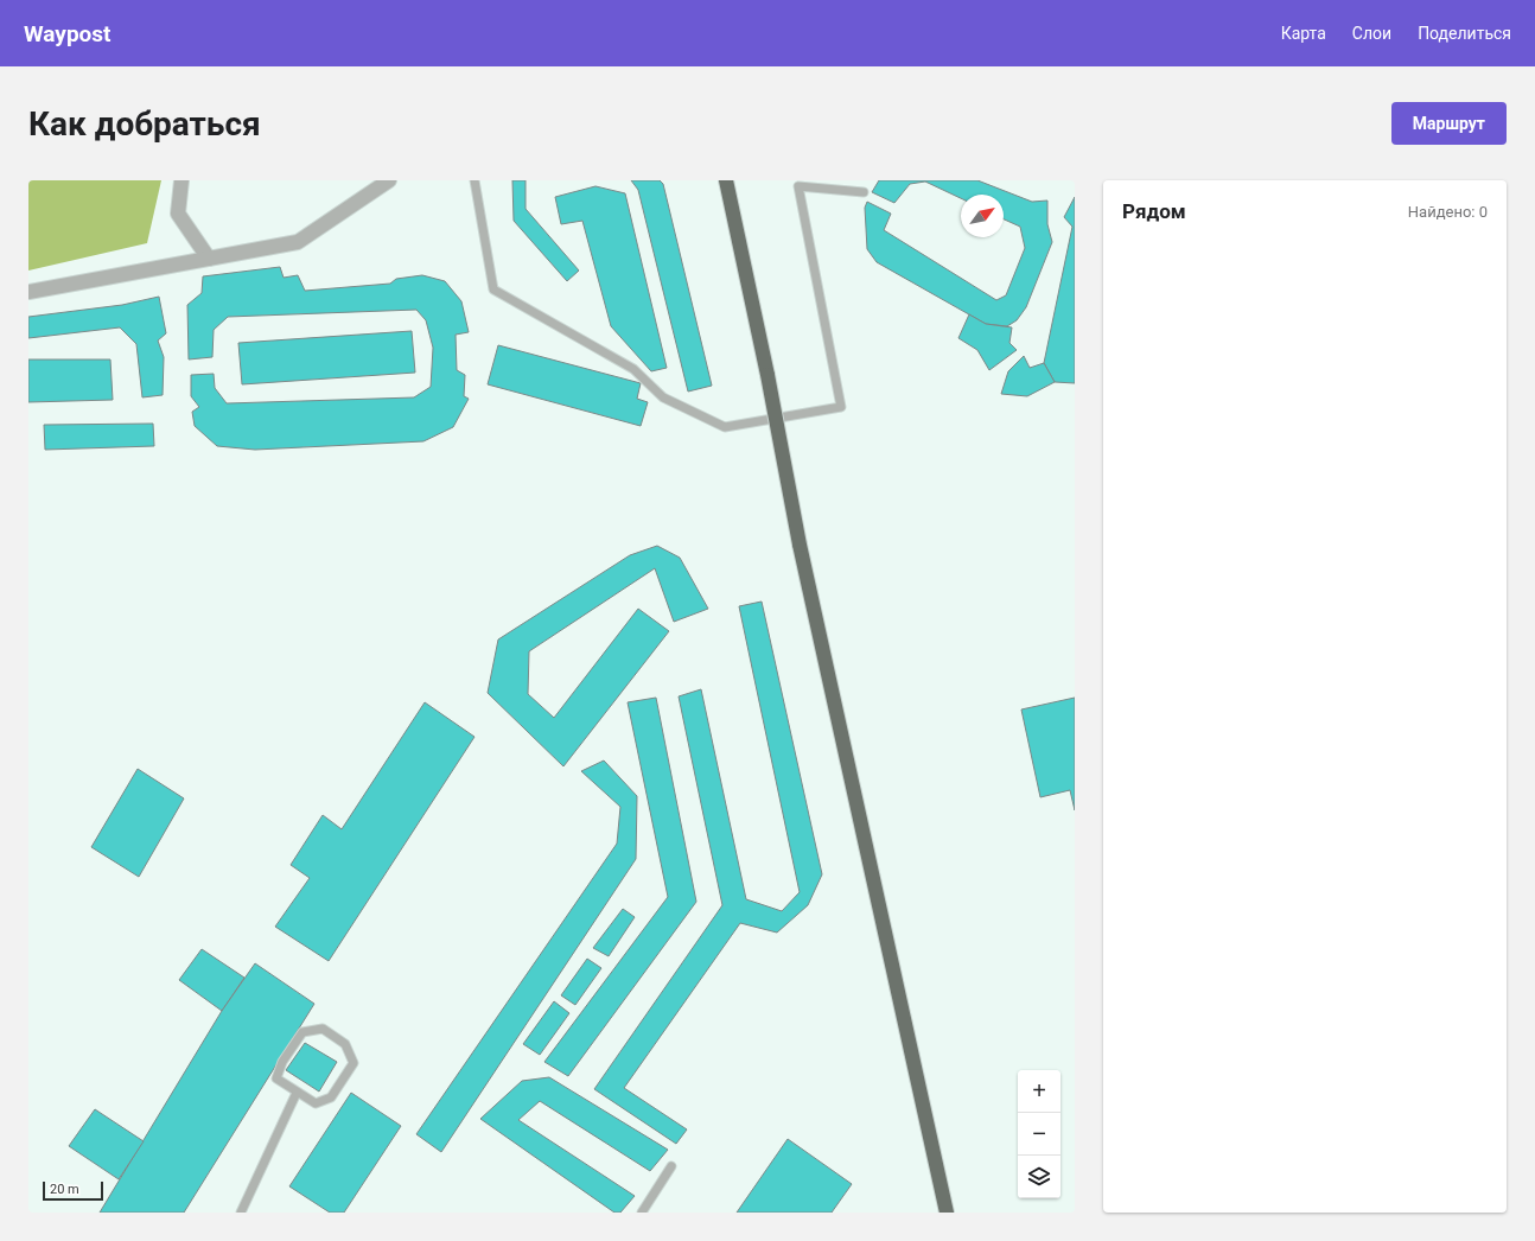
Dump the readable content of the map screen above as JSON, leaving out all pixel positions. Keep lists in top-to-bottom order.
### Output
{
  "scale_bar": "20 m",
  "north": "top right",
  "page": {
    "header": "Waypost",
    "nav": ["Карта", "Слои", "Поделиться"],
    "buttons": "Маршрут",
    "title": "Как добраться",
    "heading": ["Рядом", "Найдено: 0"],
    "map_buttons": ["+", "−"],
    "scale": "20 m"
  }
}
